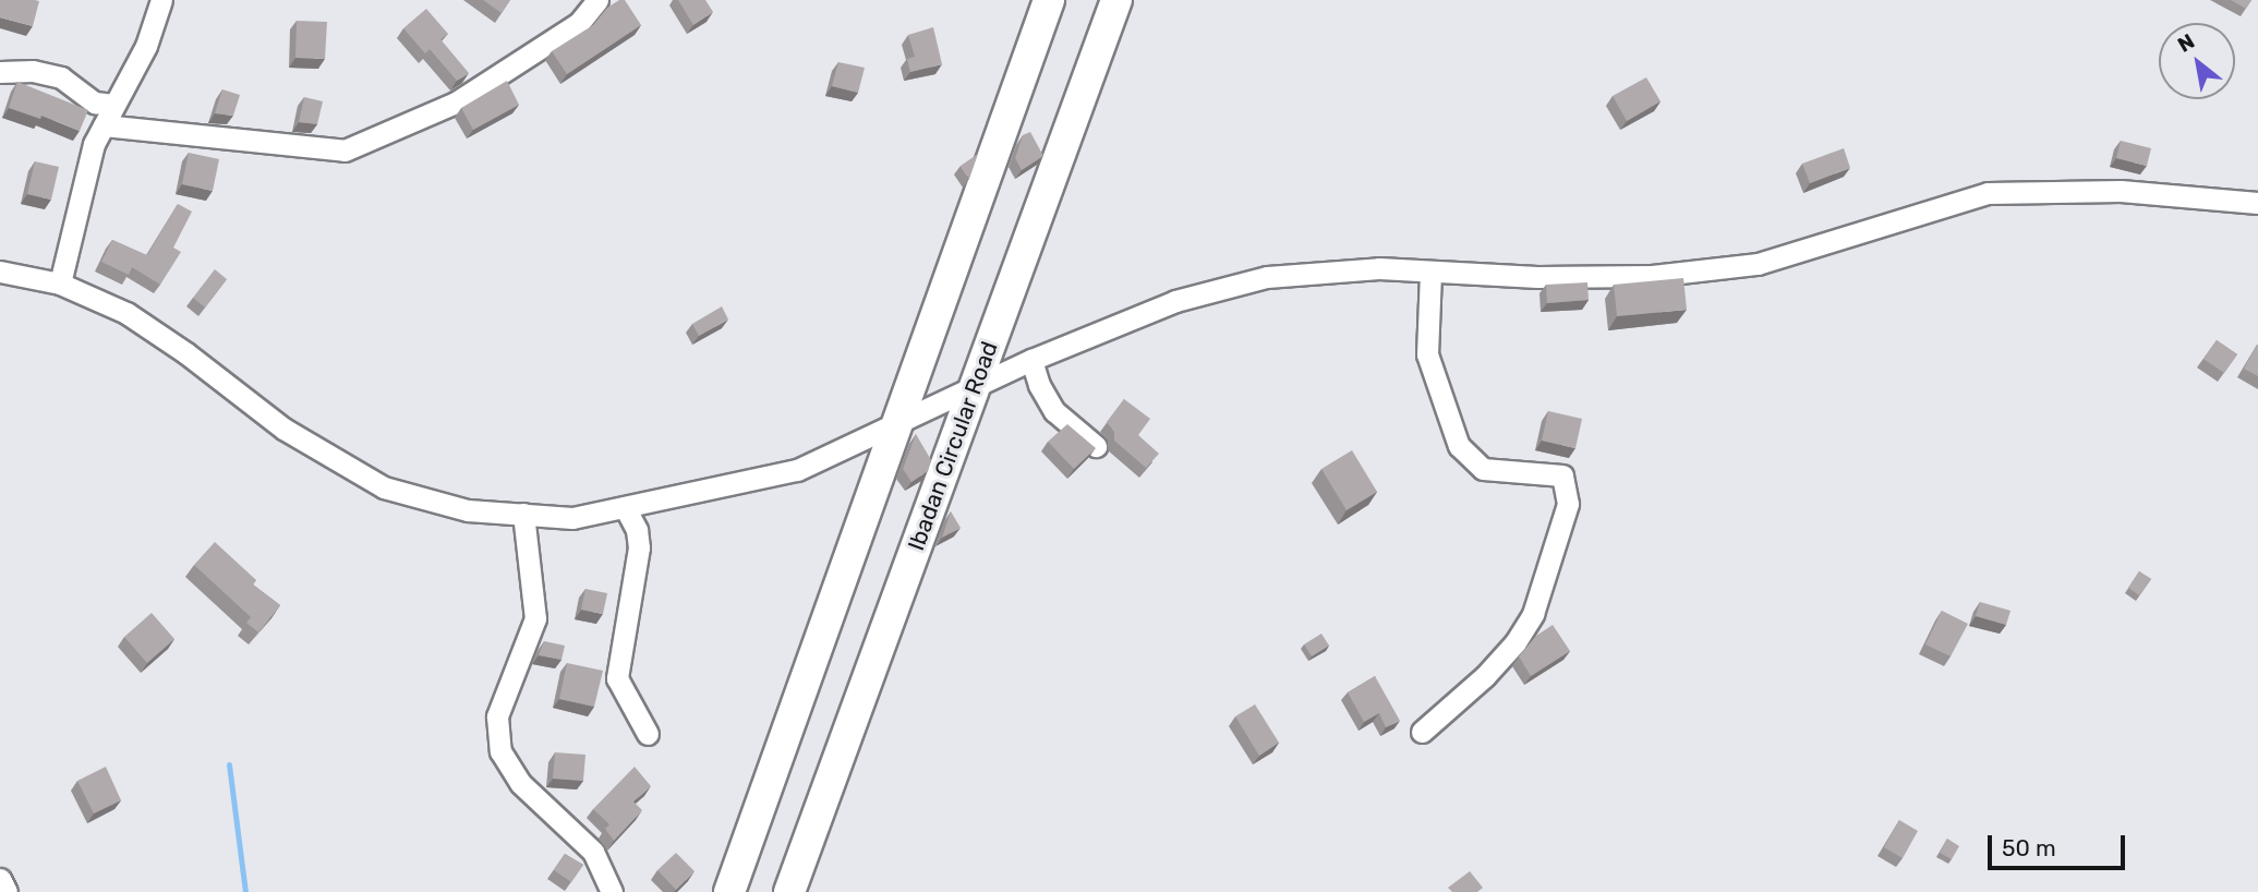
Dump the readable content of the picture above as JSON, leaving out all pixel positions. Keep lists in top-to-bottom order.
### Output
{
  "streets": {
    "highway": ["Ibadan Circular Road"]
  },
  "scale_bar": "50 m",
  "north": "top left"
}
